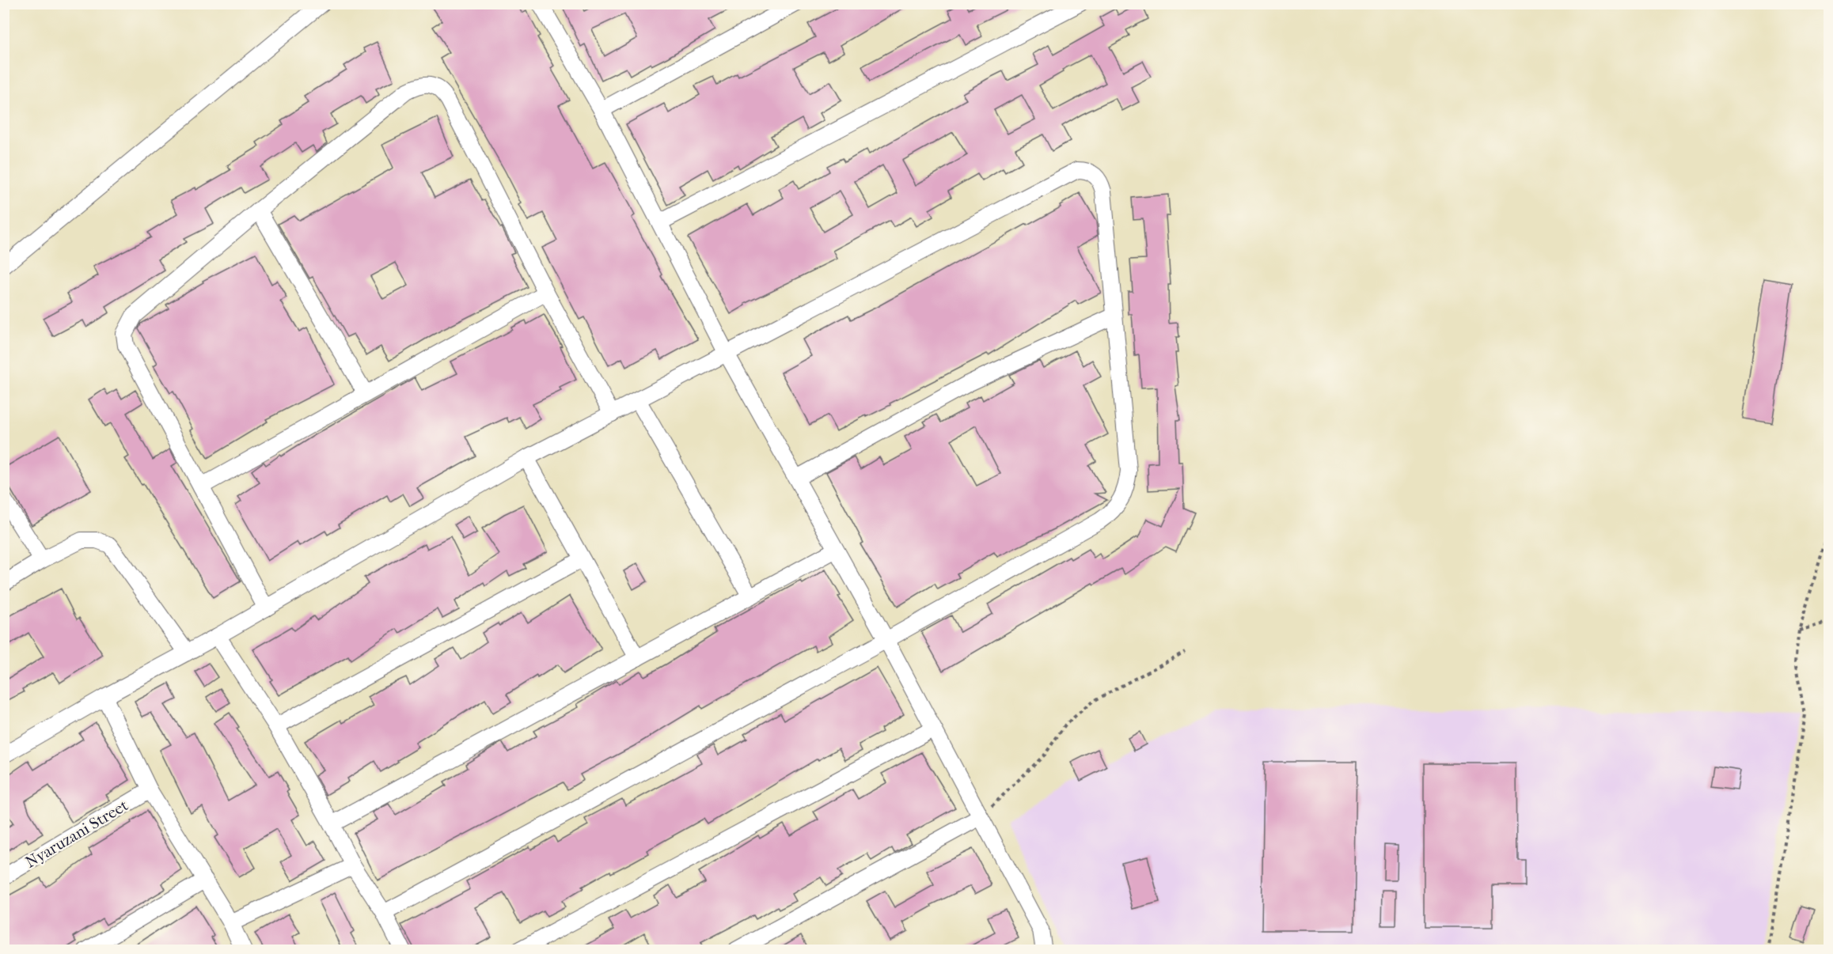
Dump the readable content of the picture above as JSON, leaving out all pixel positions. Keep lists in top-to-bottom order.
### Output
{
  "streets": {
    "street": ["Nyaruzani Street"]
  }
}
